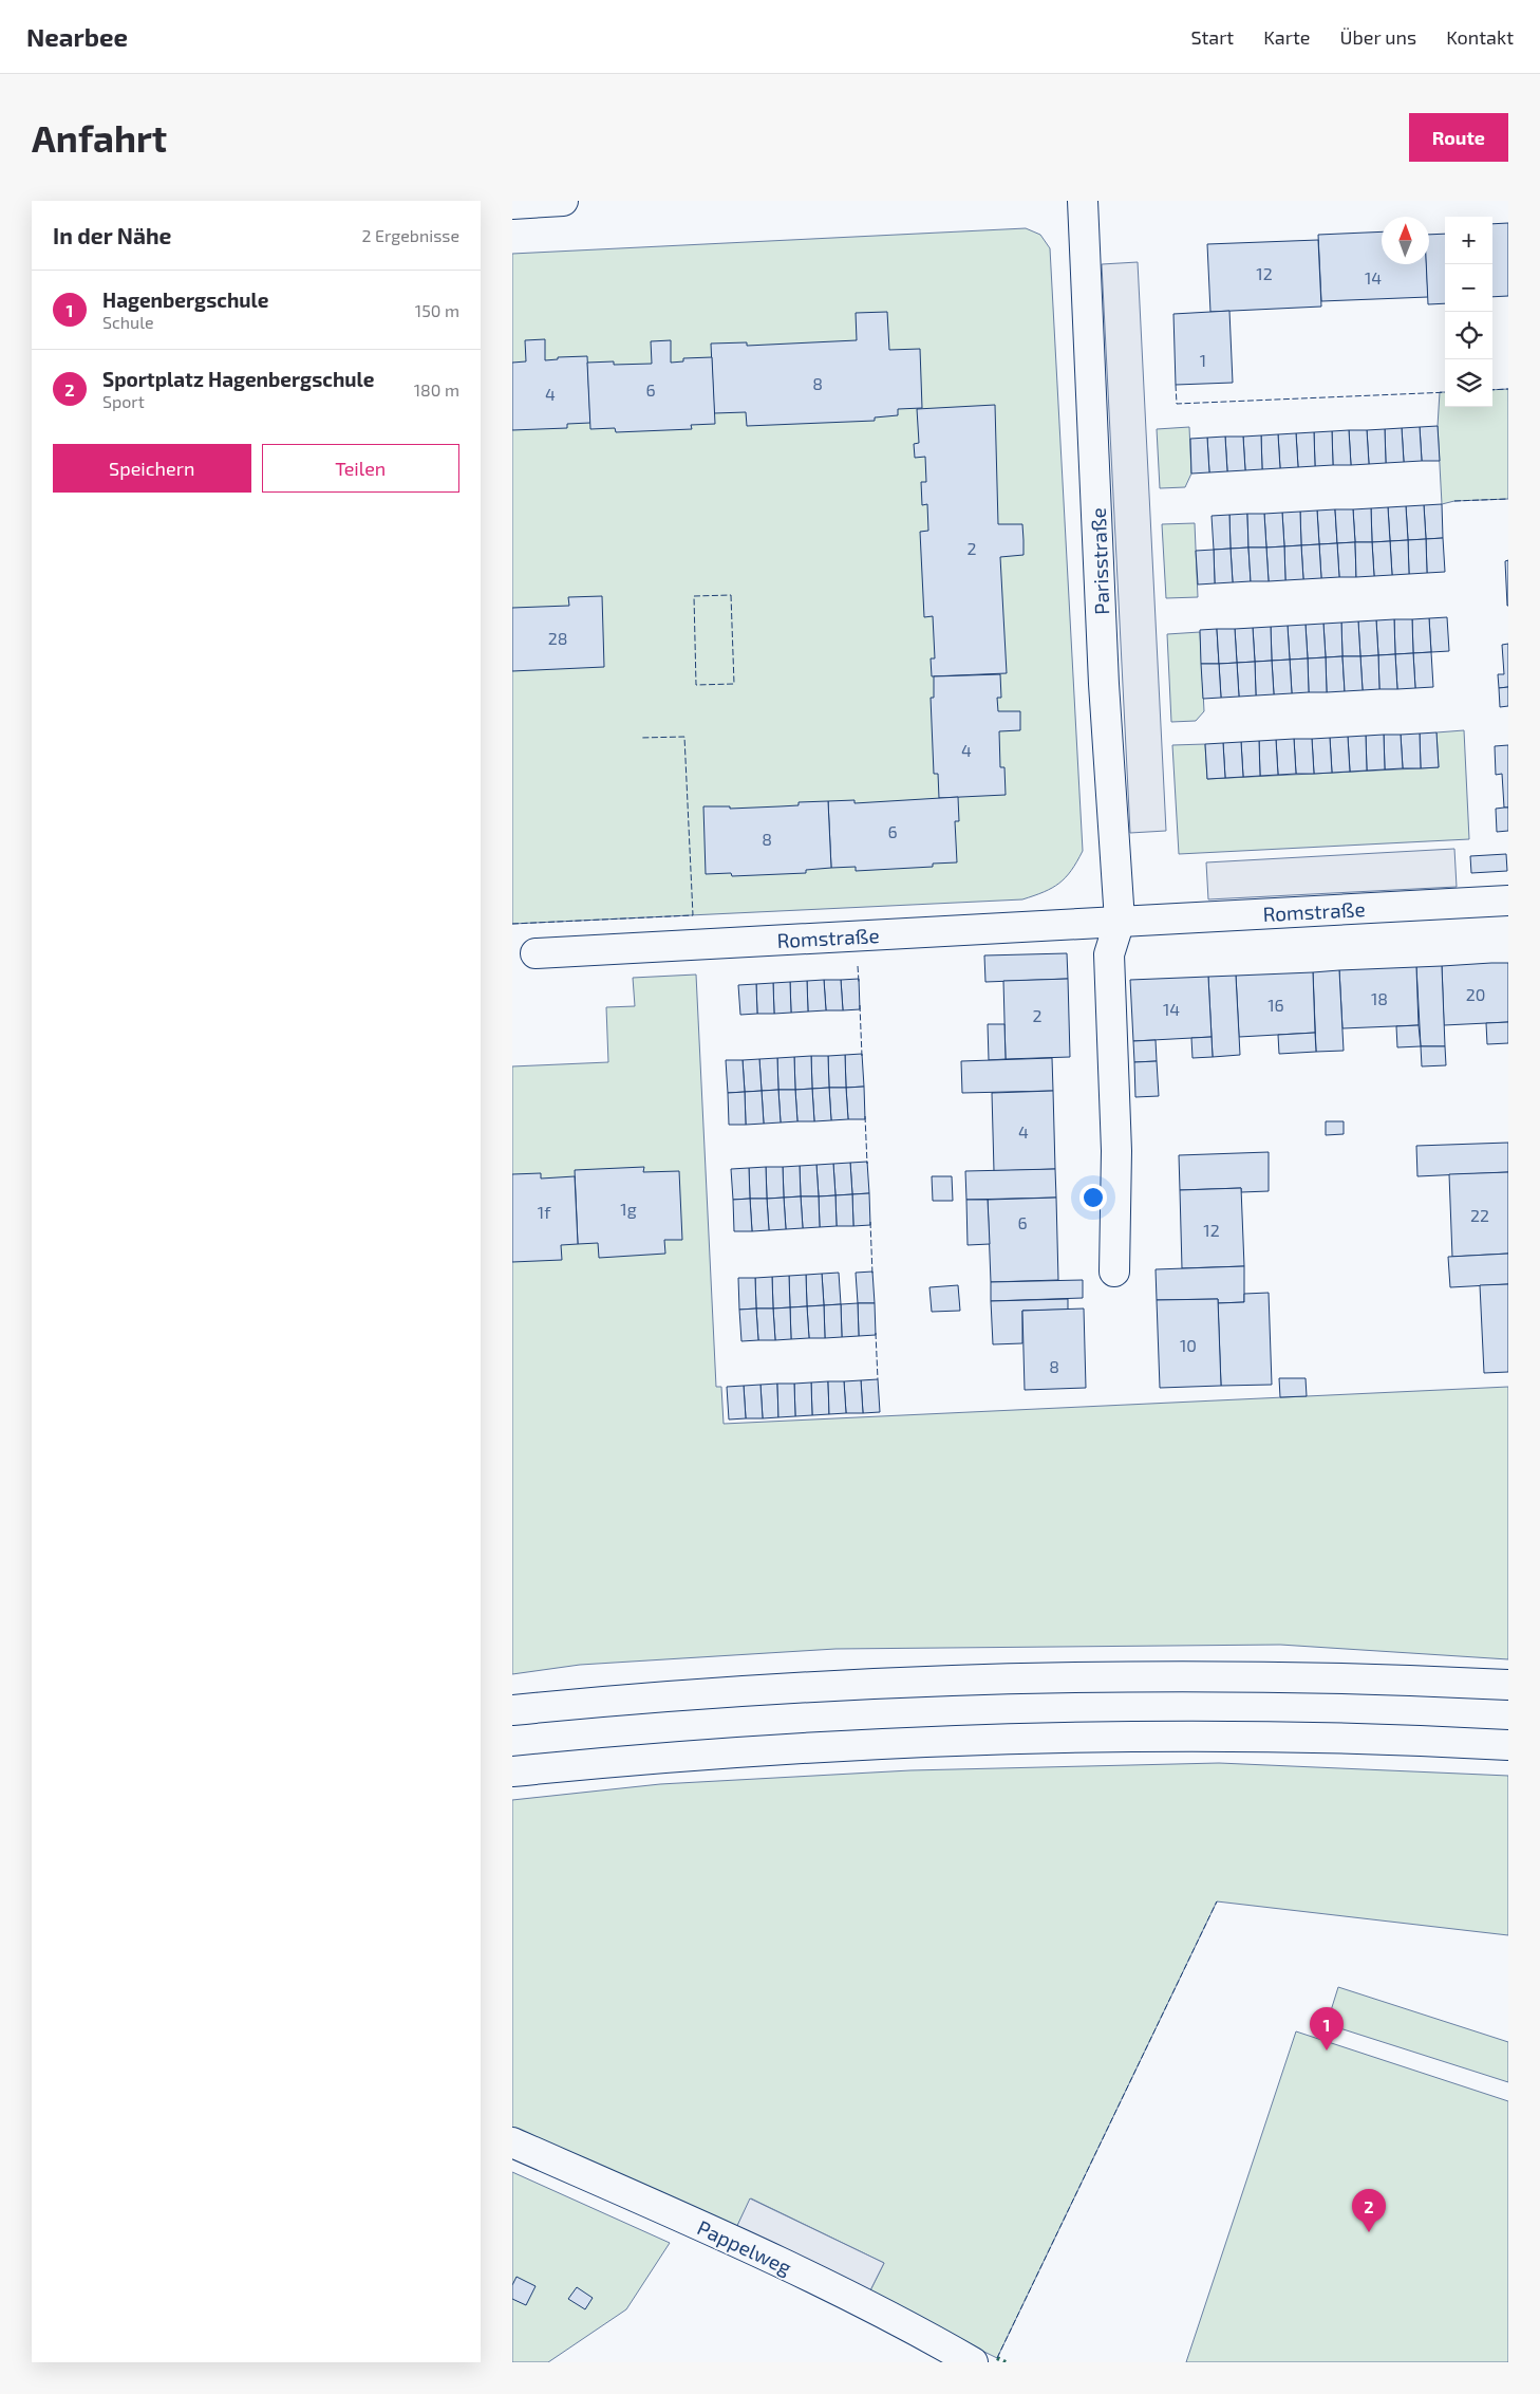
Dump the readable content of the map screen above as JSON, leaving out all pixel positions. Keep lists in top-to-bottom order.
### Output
{
  "streets": {
    "main road": ["Parisstraße", "Romstraße", "Pappelweg"]
  },
  "crossings": [
    ["Parisstraße", "Romstraße"]
  ],
  "house_numbers": [
    "12",
    "14",
    "1",
    "8",
    "6",
    "4",
    "2",
    "28",
    "4",
    "6",
    "8",
    "20",
    "18",
    "16",
    "14",
    "2",
    "4",
    "1g",
    "1f",
    "22",
    "6",
    "12",
    "10",
    "8"
  ],
  "north": "top",
  "page": {
    "header": "Nearbee",
    "nav": [
      "Start",
      "Karte",
      "Über uns",
      "Kontakt"
    ],
    "buttons": [
      "Route",
      ["Speichern", "Teilen"]
    ],
    "title": "Anfahrt",
    "heading": ["In der Nähe", "2 Ergebnisse"],
    "map_buttons": ["+", "−"],
    "list": [
      {
        "mark": "1",
        "name": "Hagenbergschule",
        "note": "Schule",
        "value": "150 m"
      },
      {
        "mark": "2",
        "name": "Sportplatz Hagenbergschule",
        "note": "Sport",
        "value": "180 m"
      }
    ],
    "pins": ["1", "2"]
  }
}
